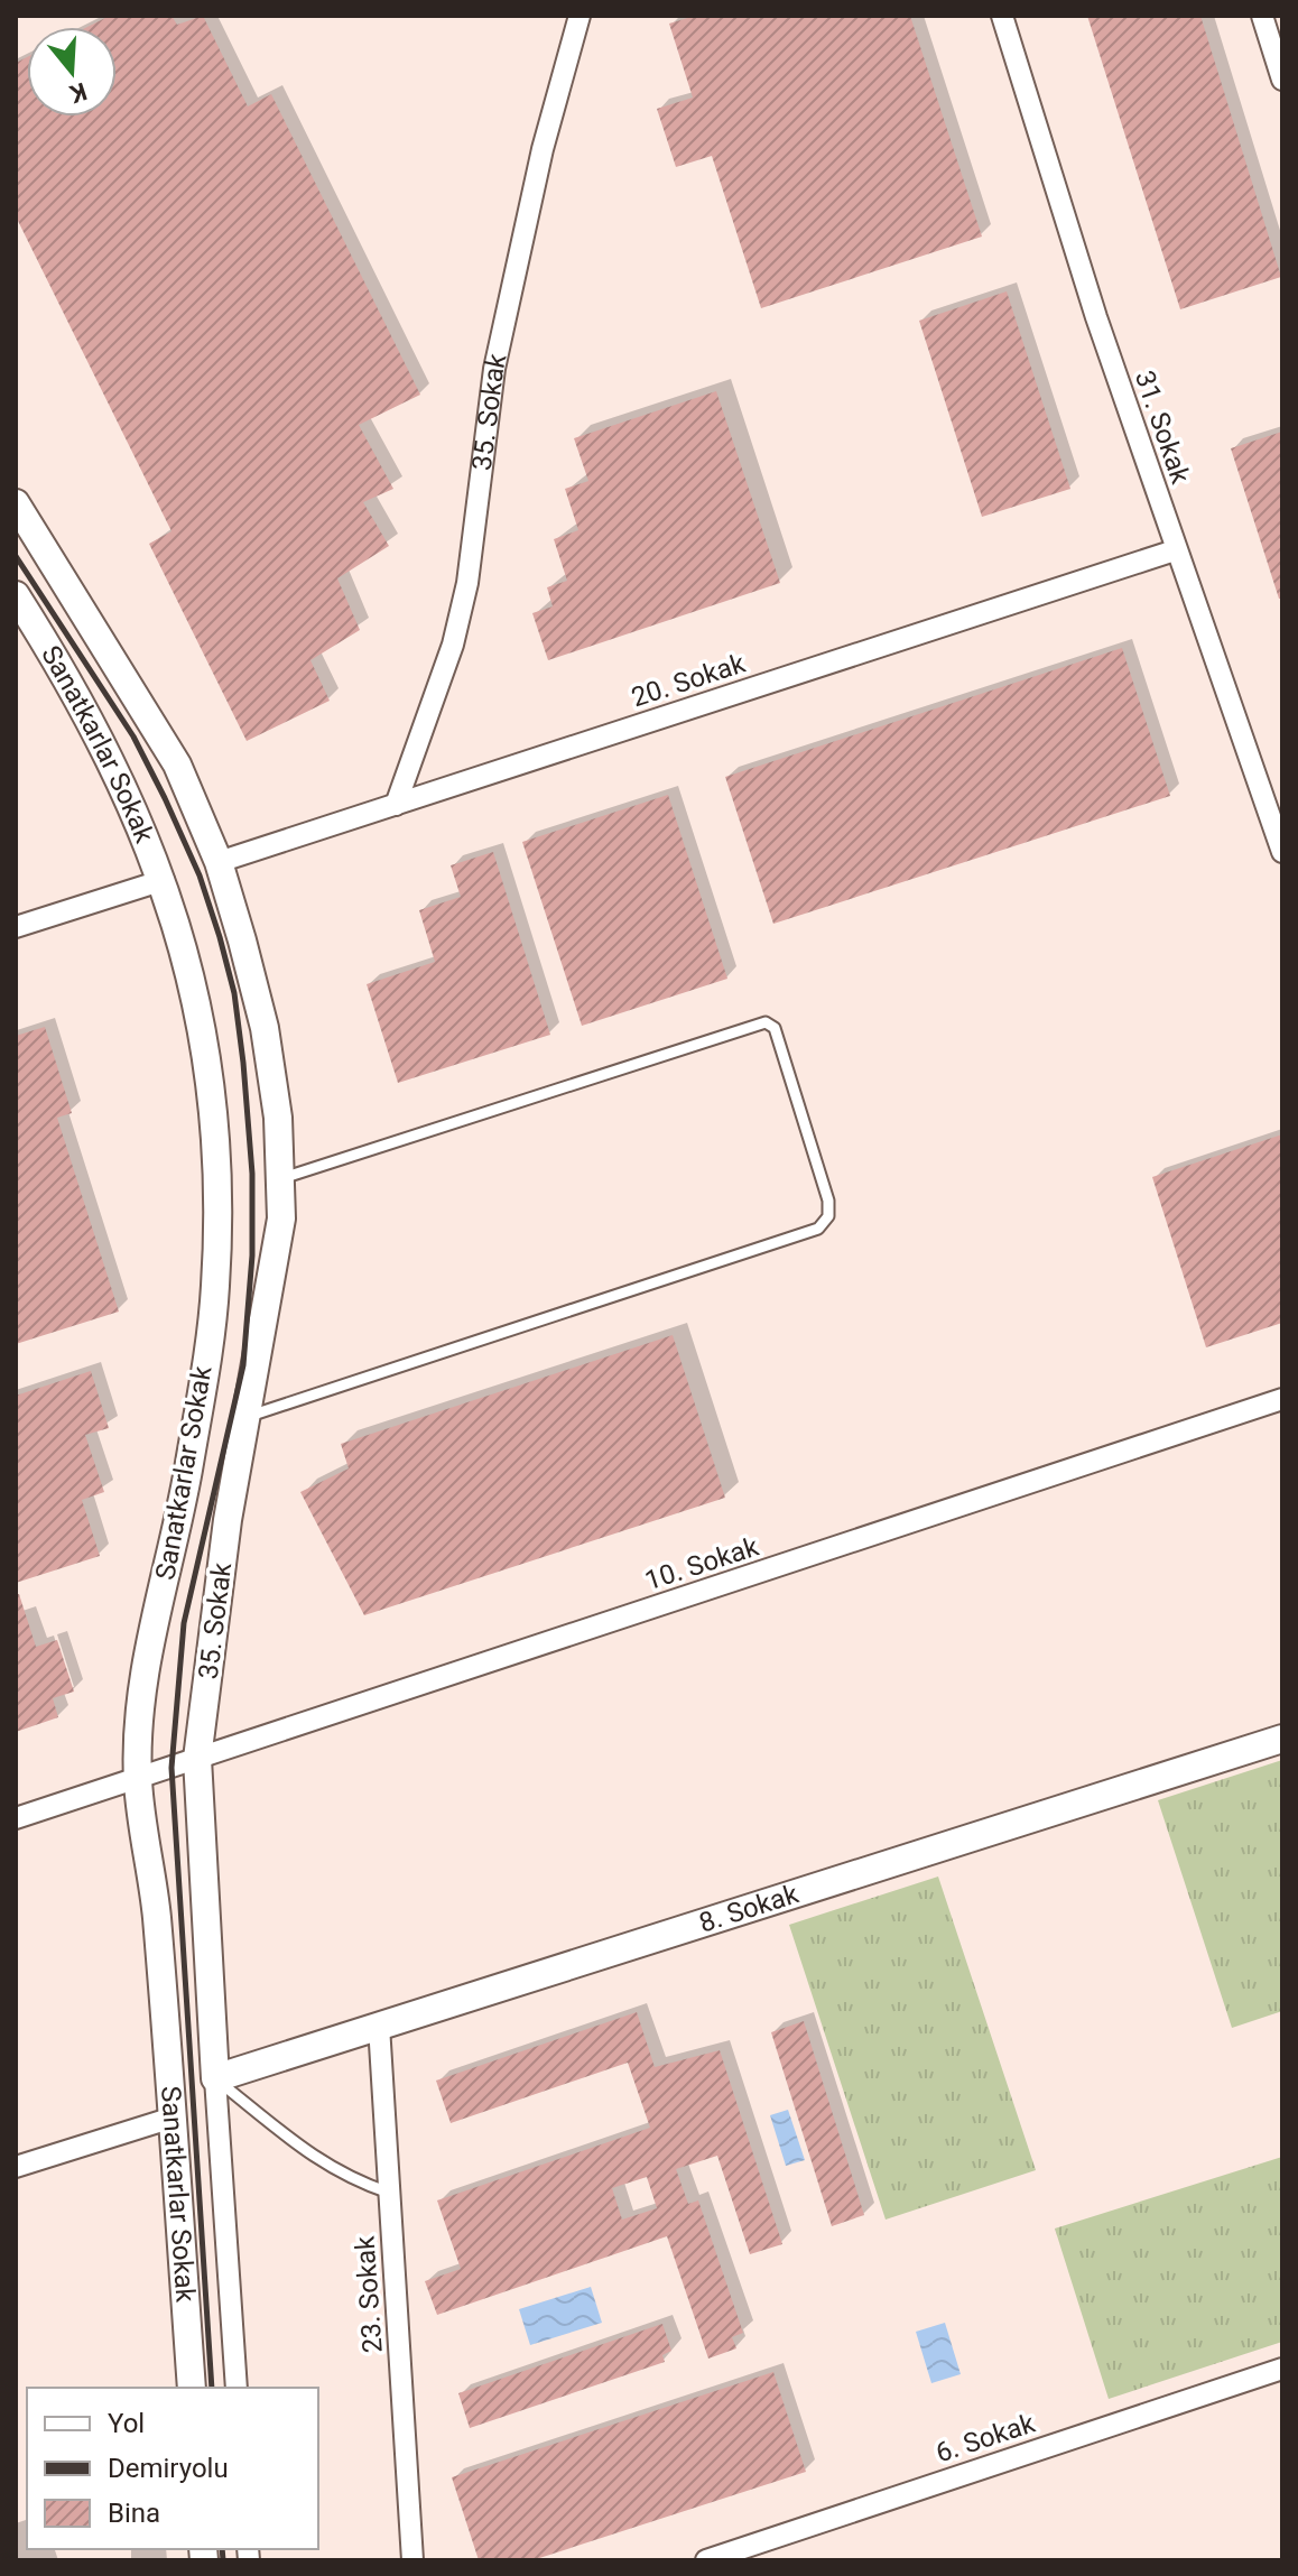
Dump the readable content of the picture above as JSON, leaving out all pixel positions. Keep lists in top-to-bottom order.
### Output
{
  "streets": {
    "street": [
      "35. Sokak",
      "31. Sokak",
      "20. Sokak",
      "Sanatkarlar Sokak",
      "10. Sokak",
      "8. Sokak",
      "23. Sokak",
      "6. Sokak"
    ]
  },
  "crossings": [
    ["35. Sokak", "20. Sokak"],
    ["35. Sokak", "10. Sokak"],
    ["35. Sokak", "8. Sokak"],
    ["31. Sokak", "20. Sokak"],
    ["Sanatkarlar Sokak", "10. Sokak"],
    ["8. Sokak", "23. Sokak"]
  ],
  "legend": ["Yol", "Demiryolu", "Bina"],
  "north": "bottom"
}
